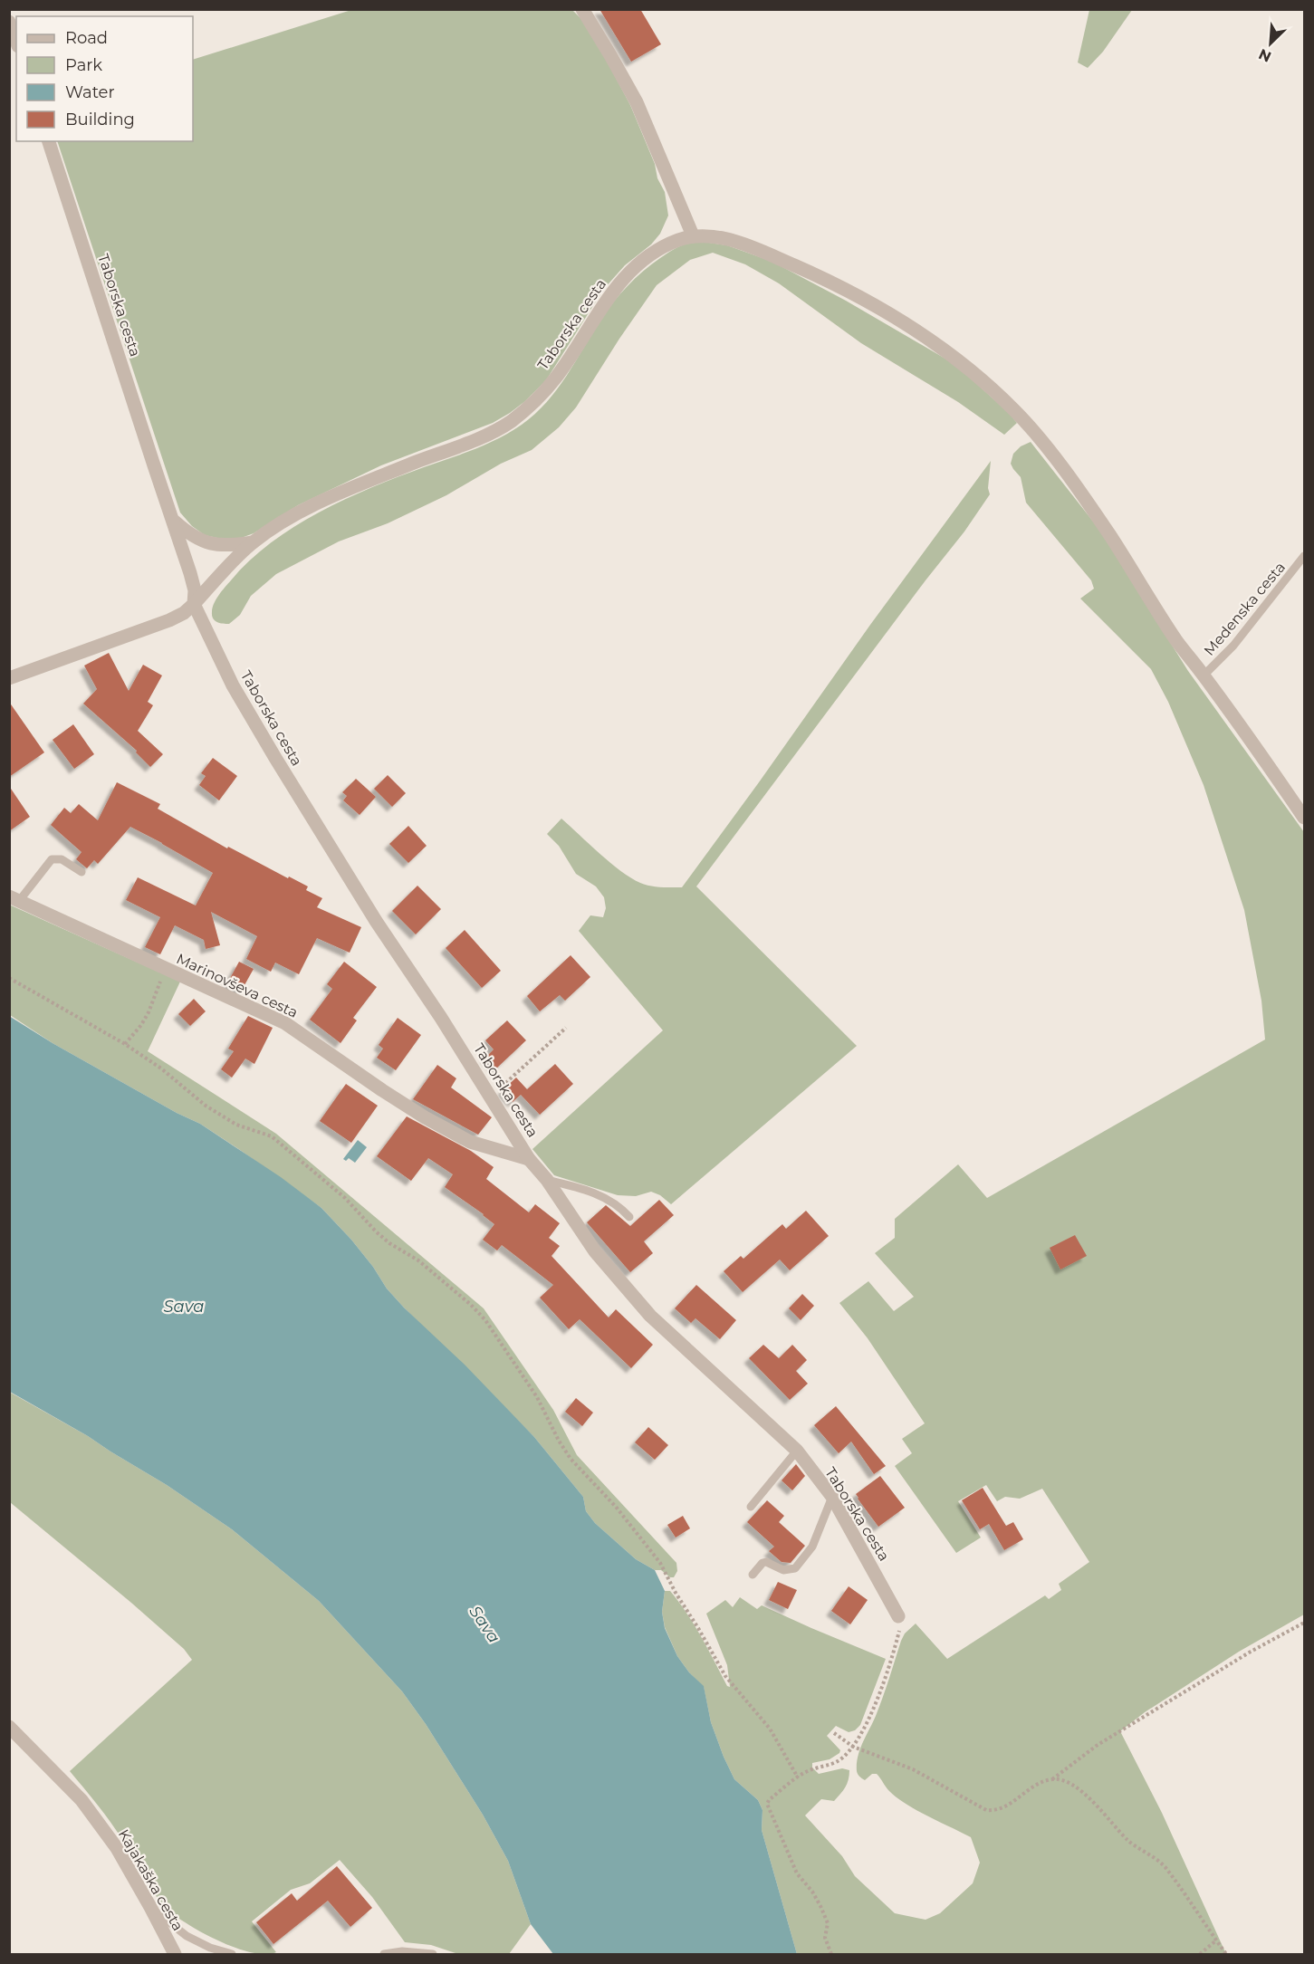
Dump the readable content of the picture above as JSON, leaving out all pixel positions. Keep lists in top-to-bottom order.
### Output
{
  "streets": {
    "street": ["Taborska cesta", "Marinovševa cesta", "Kajakaška cesta"],
    "lane": ["Medenska cesta"]
  },
  "crossings": [
    ["Taborska cesta", "Marinovševa cesta"]
  ],
  "water": ["Sava"],
  "legend": [
    "Road",
    "Park",
    "Water",
    "Building"
  ],
  "north": "bottom left"
}
